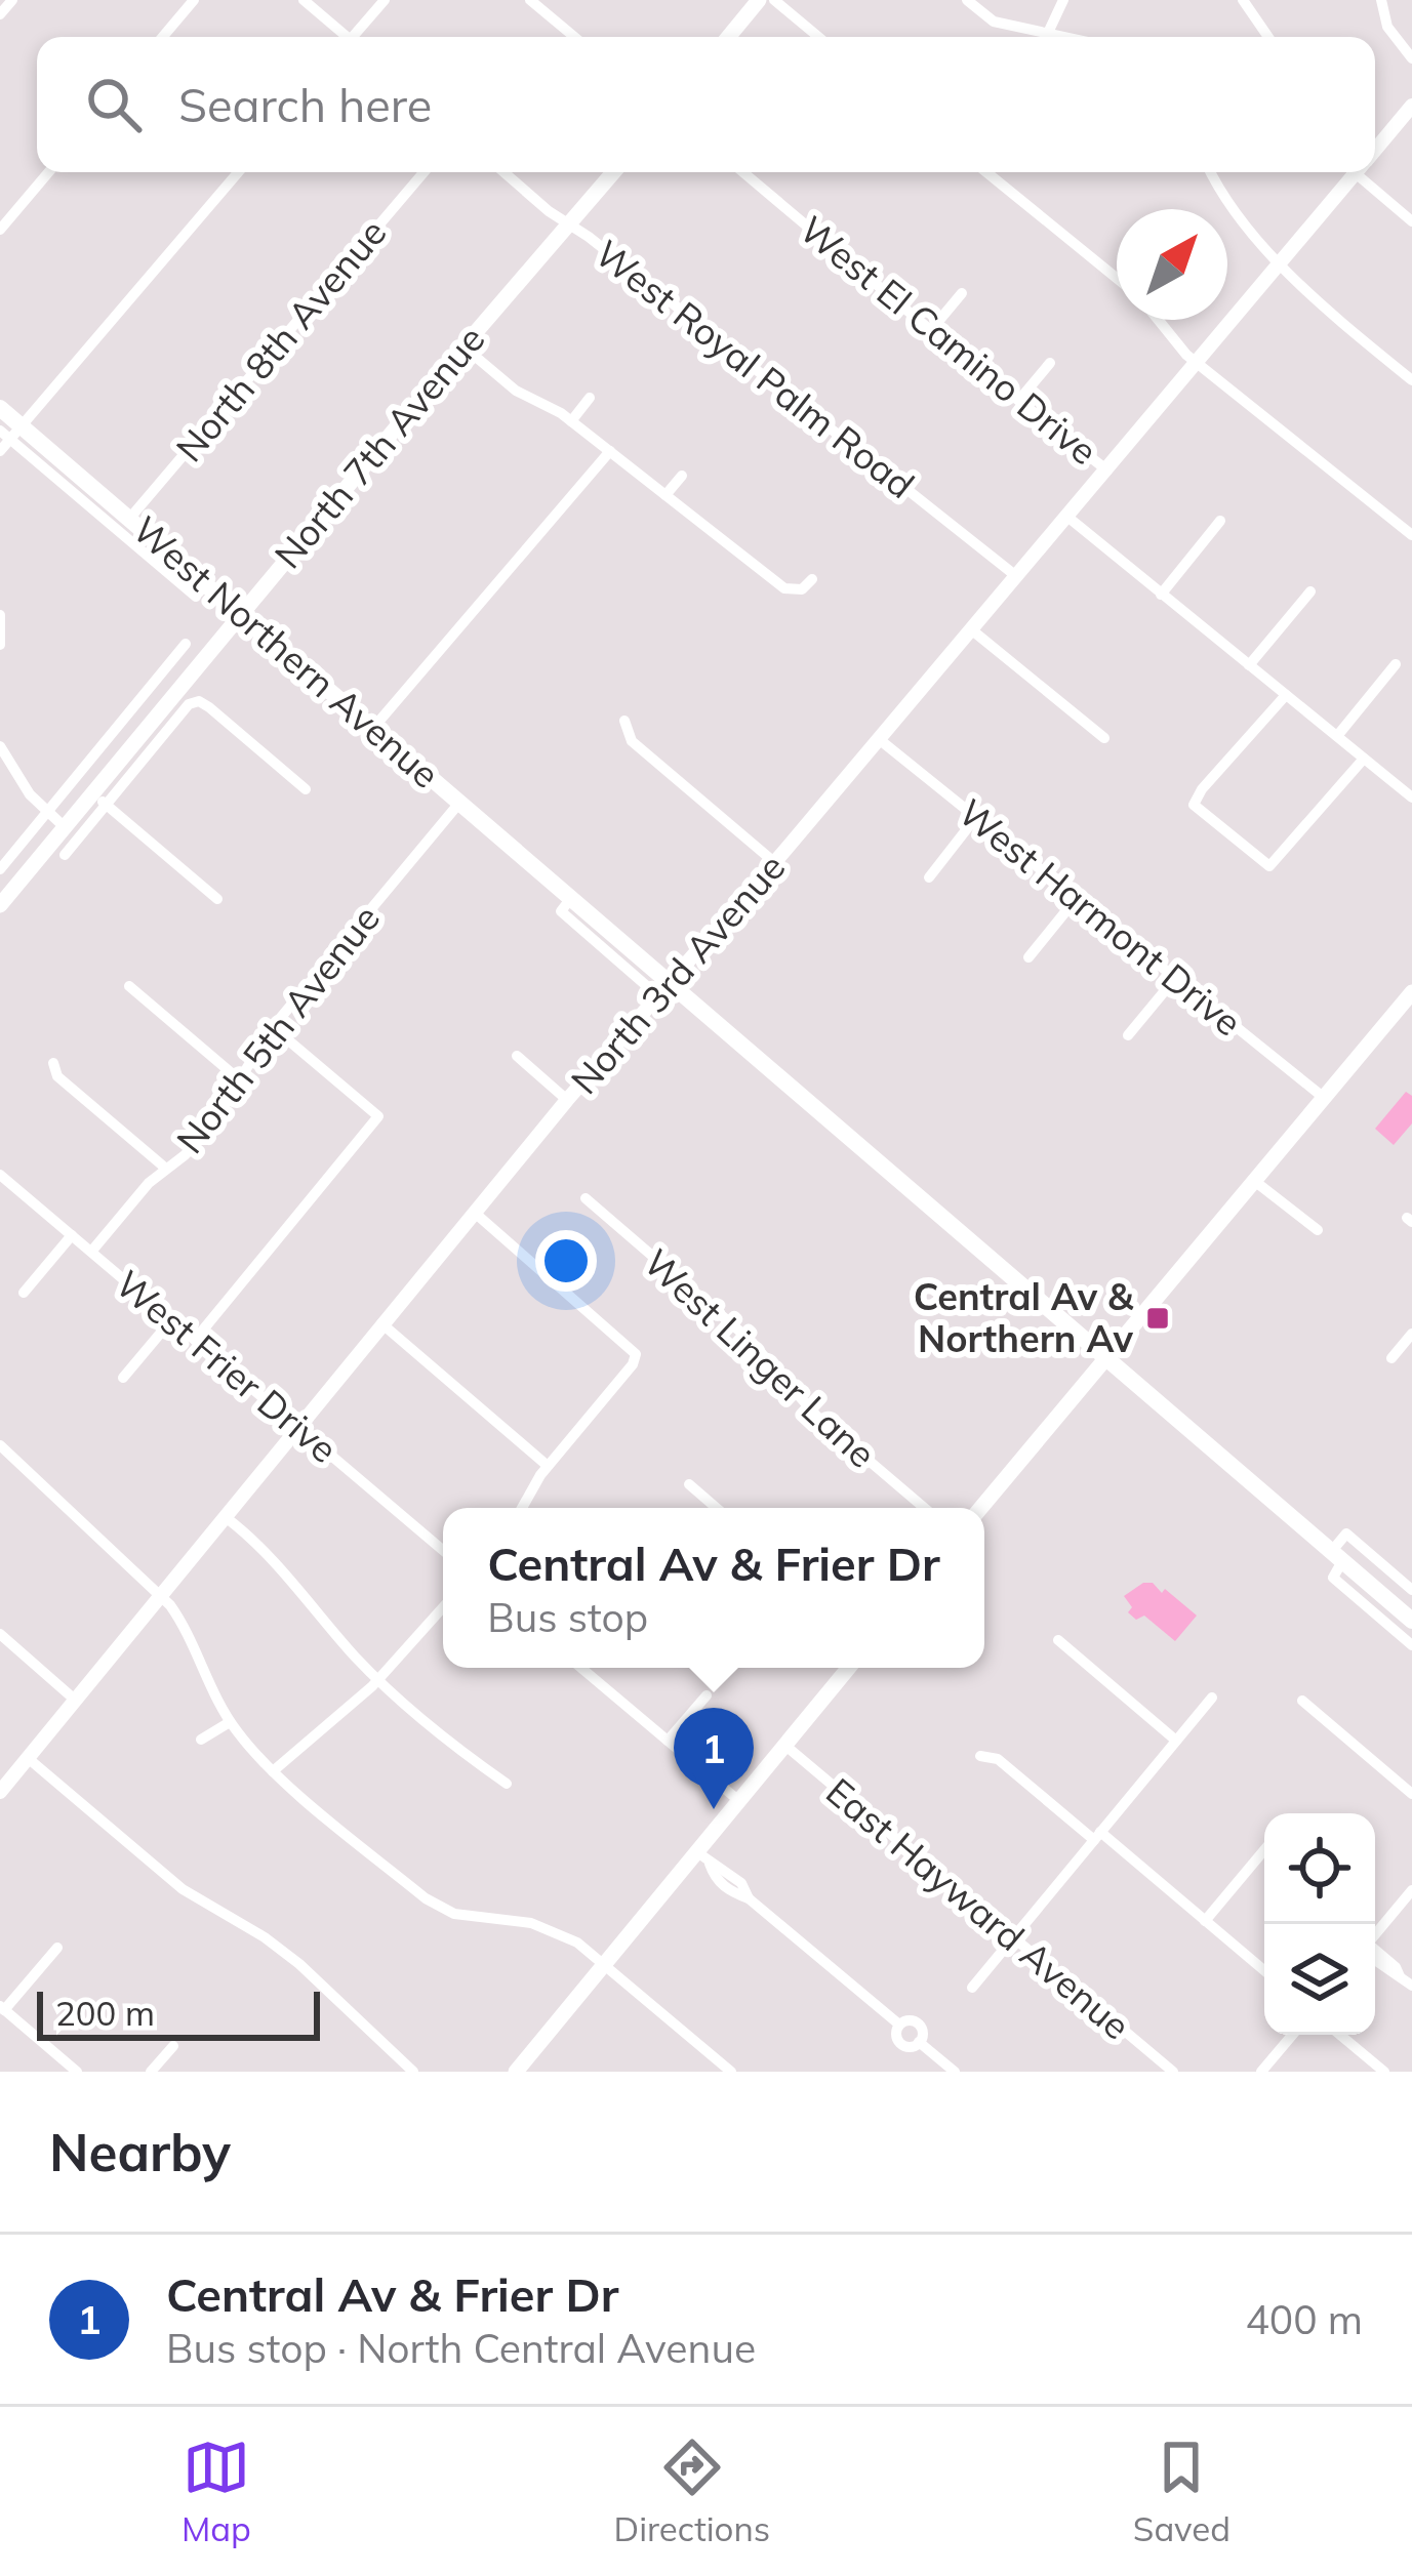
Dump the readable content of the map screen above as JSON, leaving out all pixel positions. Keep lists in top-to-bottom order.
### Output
{
  "streets": {
    "main road": ["North 7th Avenue", "West Northern Avenue"],
    "street": [
      "North 8th Avenue",
      "West El Camino Drive",
      "West Royal Palm Road",
      "West Harmont Drive",
      "North 3rd Avenue",
      "North 5th Avenue",
      "West Linger Lane",
      "West Frier Drive",
      "East Hayward Avenue"
    ]
  },
  "crossings": [
    ["North 8th Avenue", "West Northern Avenue"],
    ["West El Camino Drive", "North 3rd Avenue"],
    ["West Royal Palm Road", "North 7th Avenue"],
    ["West Royal Palm Road", "North 3rd Avenue"],
    ["North 7th Avenue", "West Northern Avenue"],
    ["West Northern Avenue", "North 3rd Avenue"],
    ["West Northern Avenue", "North 5th Avenue"],
    ["West Harmont Drive", "North 3rd Avenue"],
    ["North 3rd Avenue", "West Frier Drive"],
    ["North 5th Avenue", "West Frier Drive"]
  ],
  "places": {
    "transit": ["Central Av & Northern Av"]
  },
  "scale_bar": "200 m",
  "north": "top right",
  "page": {
    "search": "Search here",
    "popup": ["Central Av & Frier Dr", "Bus stop"],
    "pins": "1",
    "scale": "200 m",
    "heading": "Nearby",
    "list": [
      {
        "mark": "1",
        "name": "Central Av & Frier Dr",
        "note": "Bus stop · North Central Avenue",
        "value": "400 m"
      }
    ],
    "nav": ["Map", "Directions", "Saved"]
  }
}
